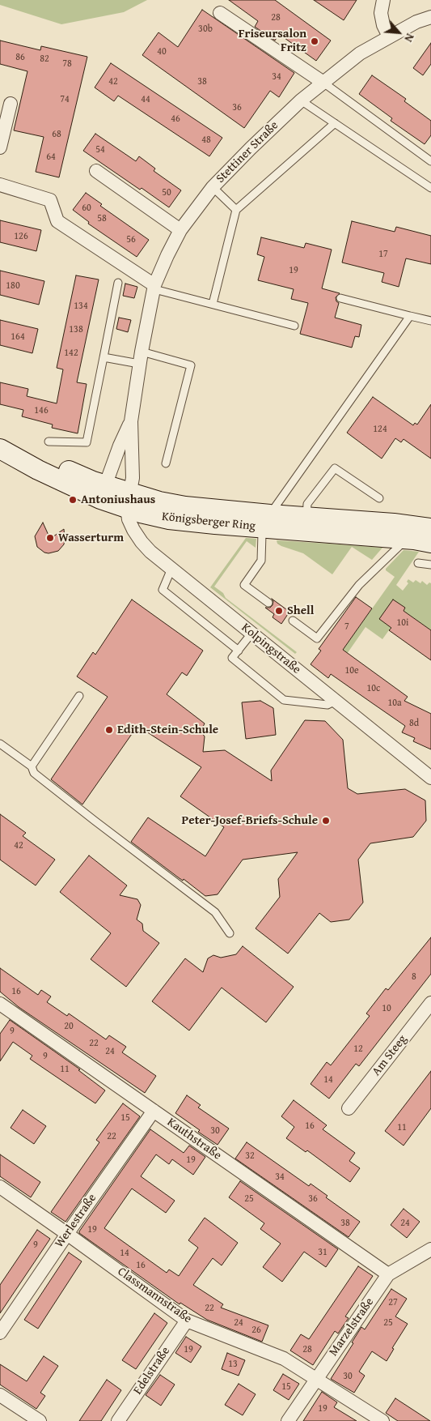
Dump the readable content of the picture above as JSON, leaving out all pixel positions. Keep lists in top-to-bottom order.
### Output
{
  "streets": {
    "main road": ["Königsberger Ring"],
    "street": [
      "Stettiner Straße",
      "Kolpingstraße",
      "Am Steeg",
      "Kauthstraße",
      "Werlestraße",
      "Classmannstraße",
      "Marzelstraße",
      "Edelstraße"
    ]
  },
  "crossings": [
    ["Stettiner Straße", "Königsberger Ring"],
    ["Stettiner Straße", "Kolpingstraße"],
    ["Königsberger Ring", "Kolpingstraße"],
    ["Kauthstraße", "Werlestraße"],
    ["Kauthstraße", "Marzelstraße"],
    ["Werlestraße", "Classmannstraße"],
    ["Classmannstraße", "Marzelstraße"],
    ["Classmannstraße", "Edelstraße"]
  ],
  "places": [
    "Friseursalon Fritz",
    "Antoniushaus",
    "Wasserturm",
    "Shell",
    "Edith-Stein-Schule",
    "Peter-Josef-Briefs-Schule"
  ],
  "house_numbers": [
    "28",
    "30b",
    "40",
    "86",
    "82",
    "78",
    "34",
    "42",
    "38",
    "74",
    "44",
    "36",
    "46",
    "68",
    "48",
    "54",
    "64",
    "50",
    "60",
    "58",
    "126",
    "56",
    "17",
    "19",
    "180",
    "134",
    "138",
    "164",
    "142",
    "146",
    "124",
    "10i",
    "7",
    "10e",
    "10c",
    "10a",
    "8d",
    "42",
    "8",
    "16",
    "10",
    "20",
    "9",
    "22",
    "12",
    "24",
    "9",
    "11",
    "14",
    "15",
    "16",
    "11",
    "30",
    "22",
    "32",
    "19",
    "34",
    "25",
    "36",
    "38",
    "24",
    "19",
    "9",
    "31",
    "14",
    "16",
    "27",
    "22",
    "24",
    "25",
    "26",
    "19",
    "28",
    "13",
    "30",
    "15",
    "19"
  ],
  "north": "bottom right"
}
